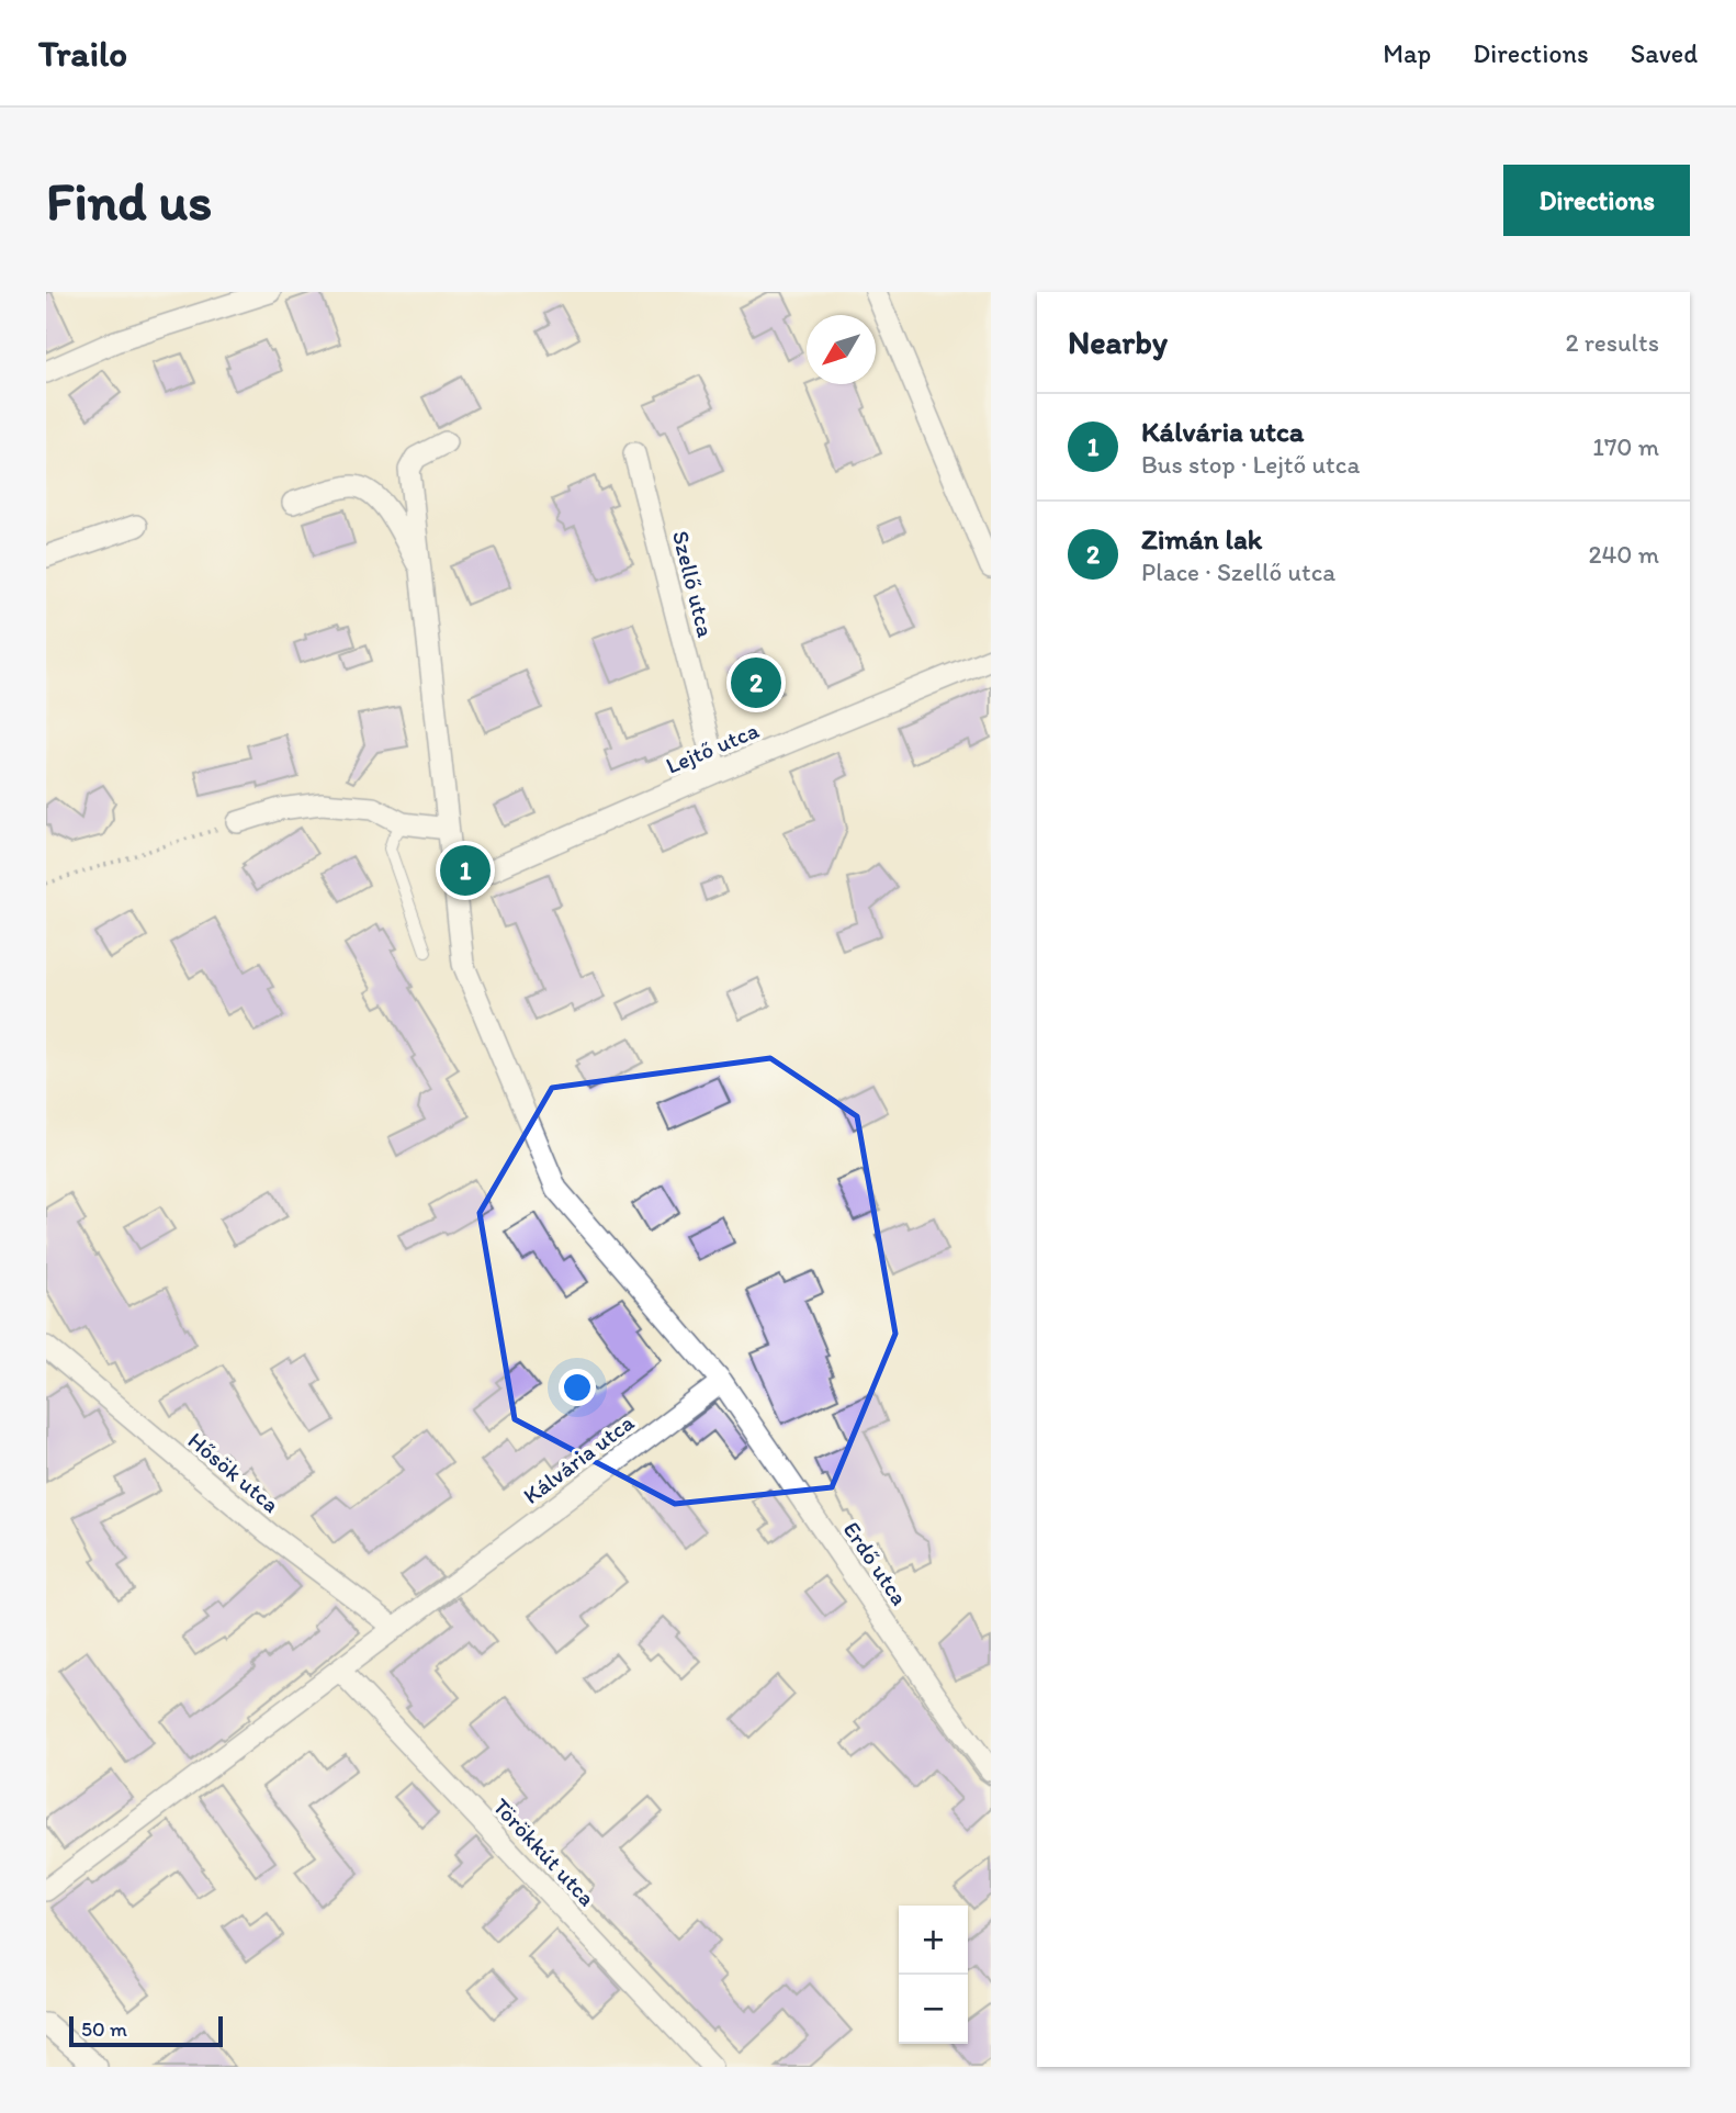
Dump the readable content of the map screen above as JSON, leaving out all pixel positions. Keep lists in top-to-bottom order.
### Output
{
  "streets": {
    "street": [
      "Szellő utca",
      "Lejtő utca",
      "Kálvária utca",
      "Hősök utca",
      "Erdő utca",
      "Törökkút utca"
    ]
  },
  "crossings": [
    ["Szellő utca", "Lejtő utca"],
    ["Kálvária utca", "Hősök utca"],
    ["Kálvária utca", "Erdő utca"],
    ["Kálvária utca", "Törökkút utca"]
  ],
  "scale_bar": "50 m",
  "north": "bottom left",
  "page": {
    "header": "Trailo",
    "nav": ["Map", "Directions", "Saved"],
    "buttons": "Directions",
    "title": "Find us",
    "heading": ["Nearby", "2 results"],
    "list": [
      {
        "mark": "1",
        "name": "Kálvária utca",
        "note": "Bus stop · Lejtő utca",
        "value": "170 m"
      },
      {
        "mark": "2",
        "name": "Zimán lak",
        "note": "Place · Szellő utca",
        "value": "240 m"
      }
    ],
    "pins": ["2", "1"],
    "map_buttons": ["+", "−"],
    "scale": "50 m"
  }
}
